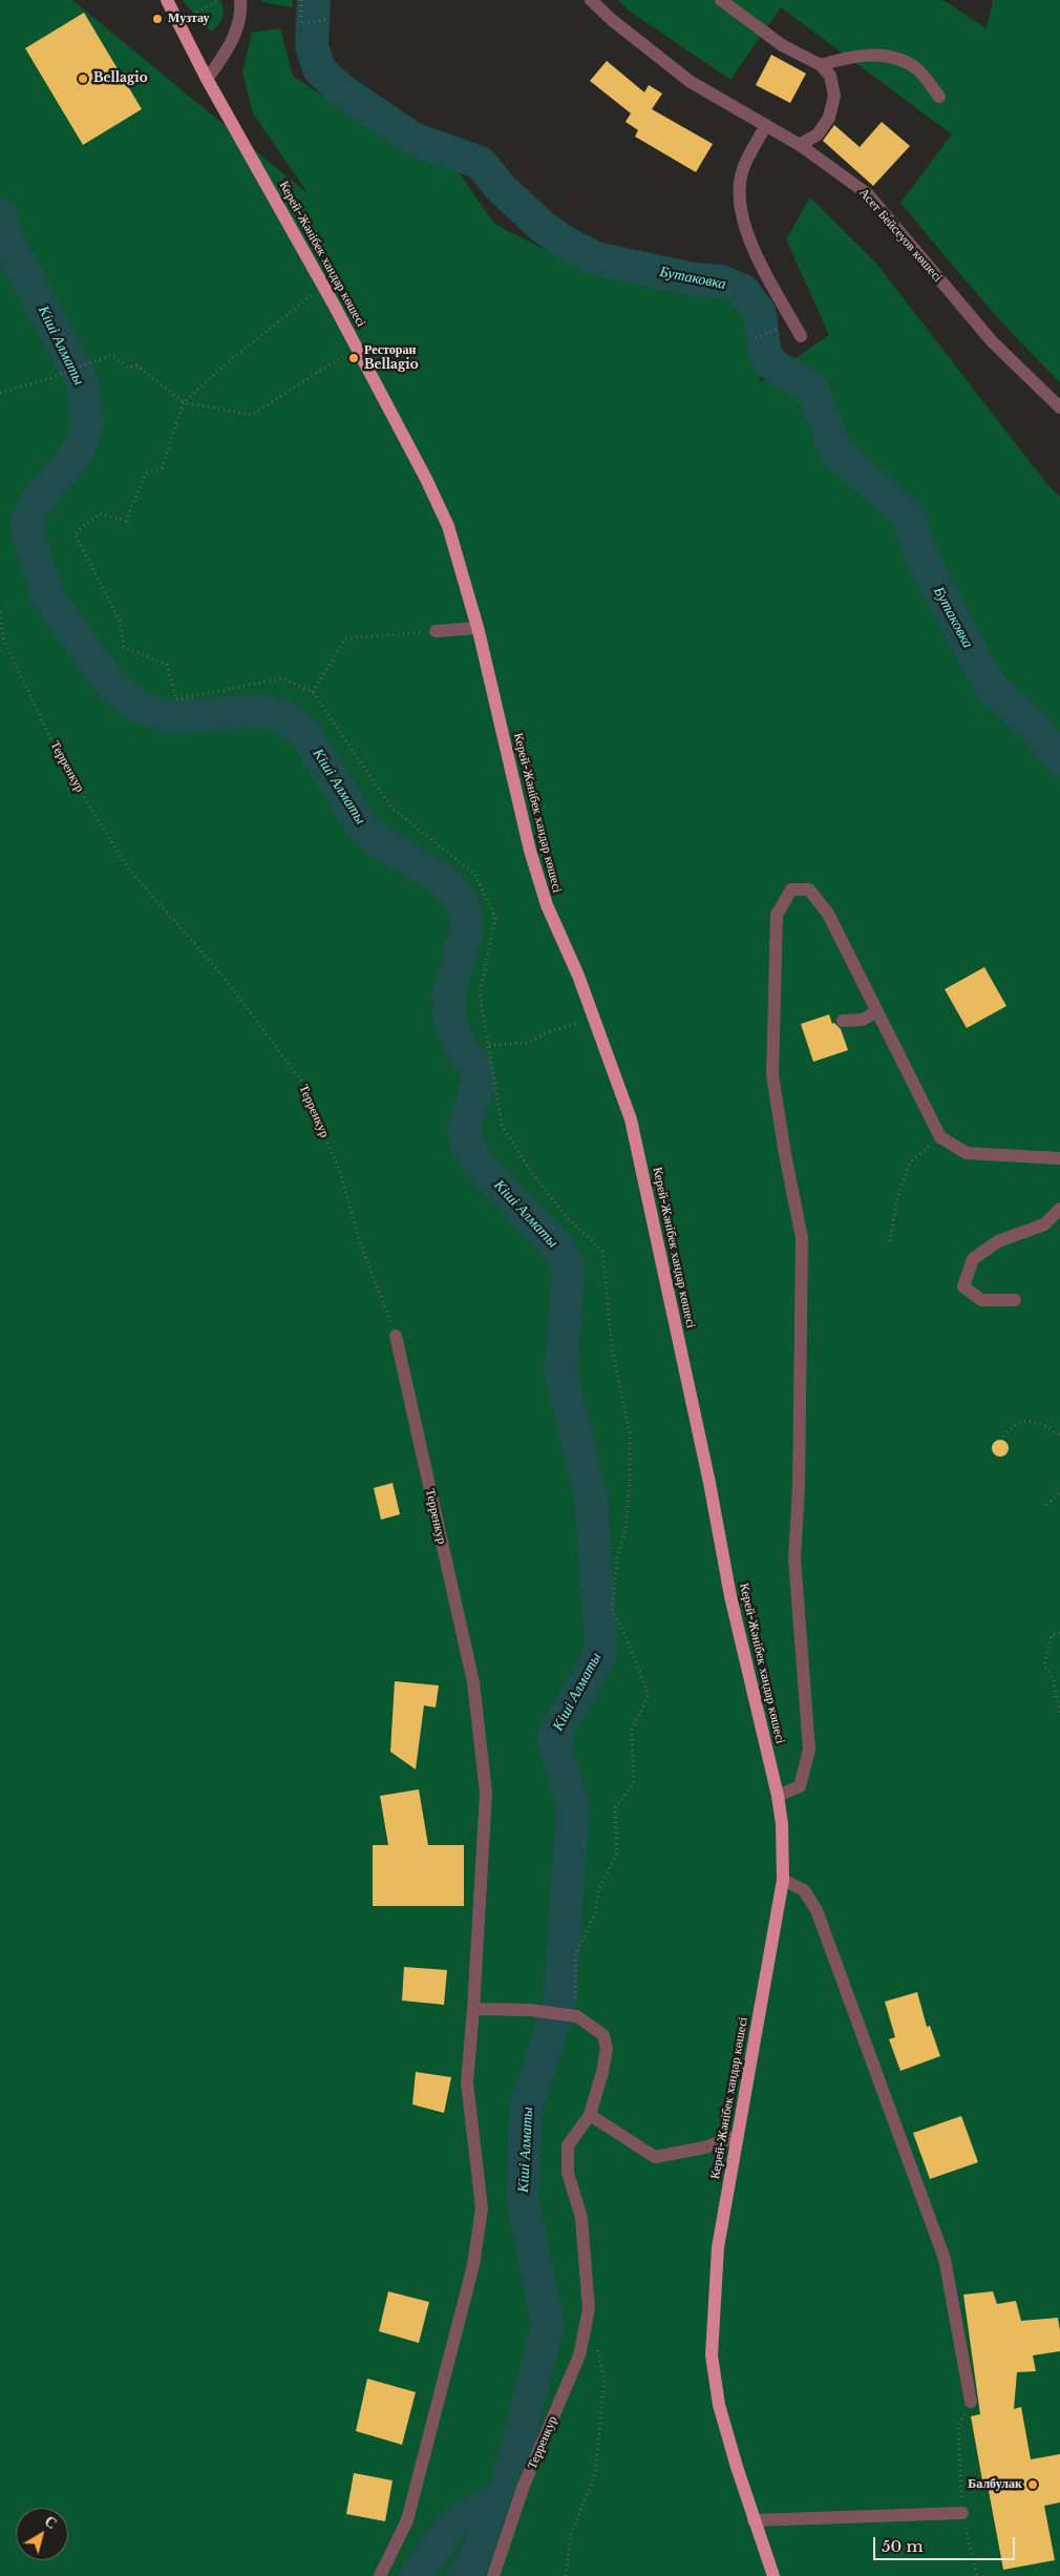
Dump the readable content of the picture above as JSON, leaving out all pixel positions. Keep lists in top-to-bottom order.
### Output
{
  "streets": {
    "main road": ["Керей-Жәнібек хандар көшесі"],
    "street": ["Асет Бейсеуов көшесі", "Терренкур"]
  },
  "water": ["Бутаковка", "Кіші Алматы"],
  "places": [
    "Музтау",
    "Bellagio",
    "Ресторан Bellagio",
    "Балбулак"
  ],
  "scale_bar": "50 m",
  "north": "top right"
}
